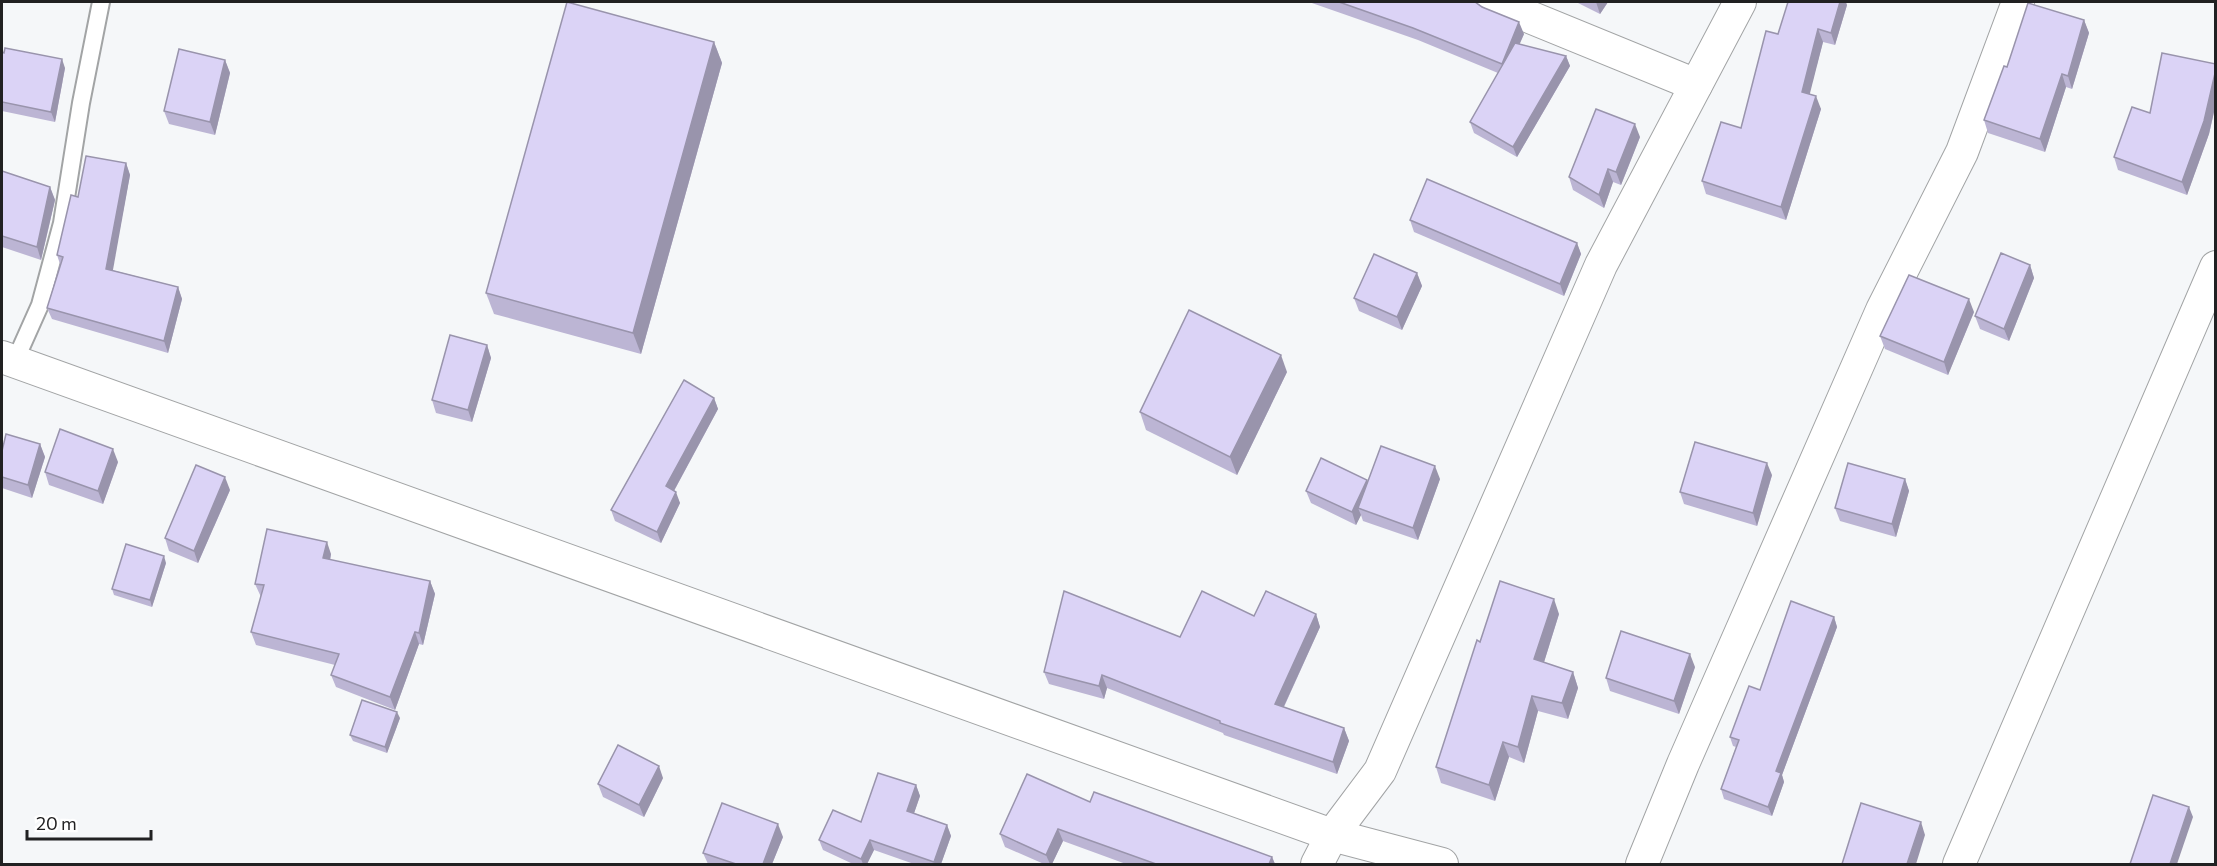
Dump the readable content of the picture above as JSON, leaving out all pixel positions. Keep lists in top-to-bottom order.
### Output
{
  "scale_bar": "20 m"
}
